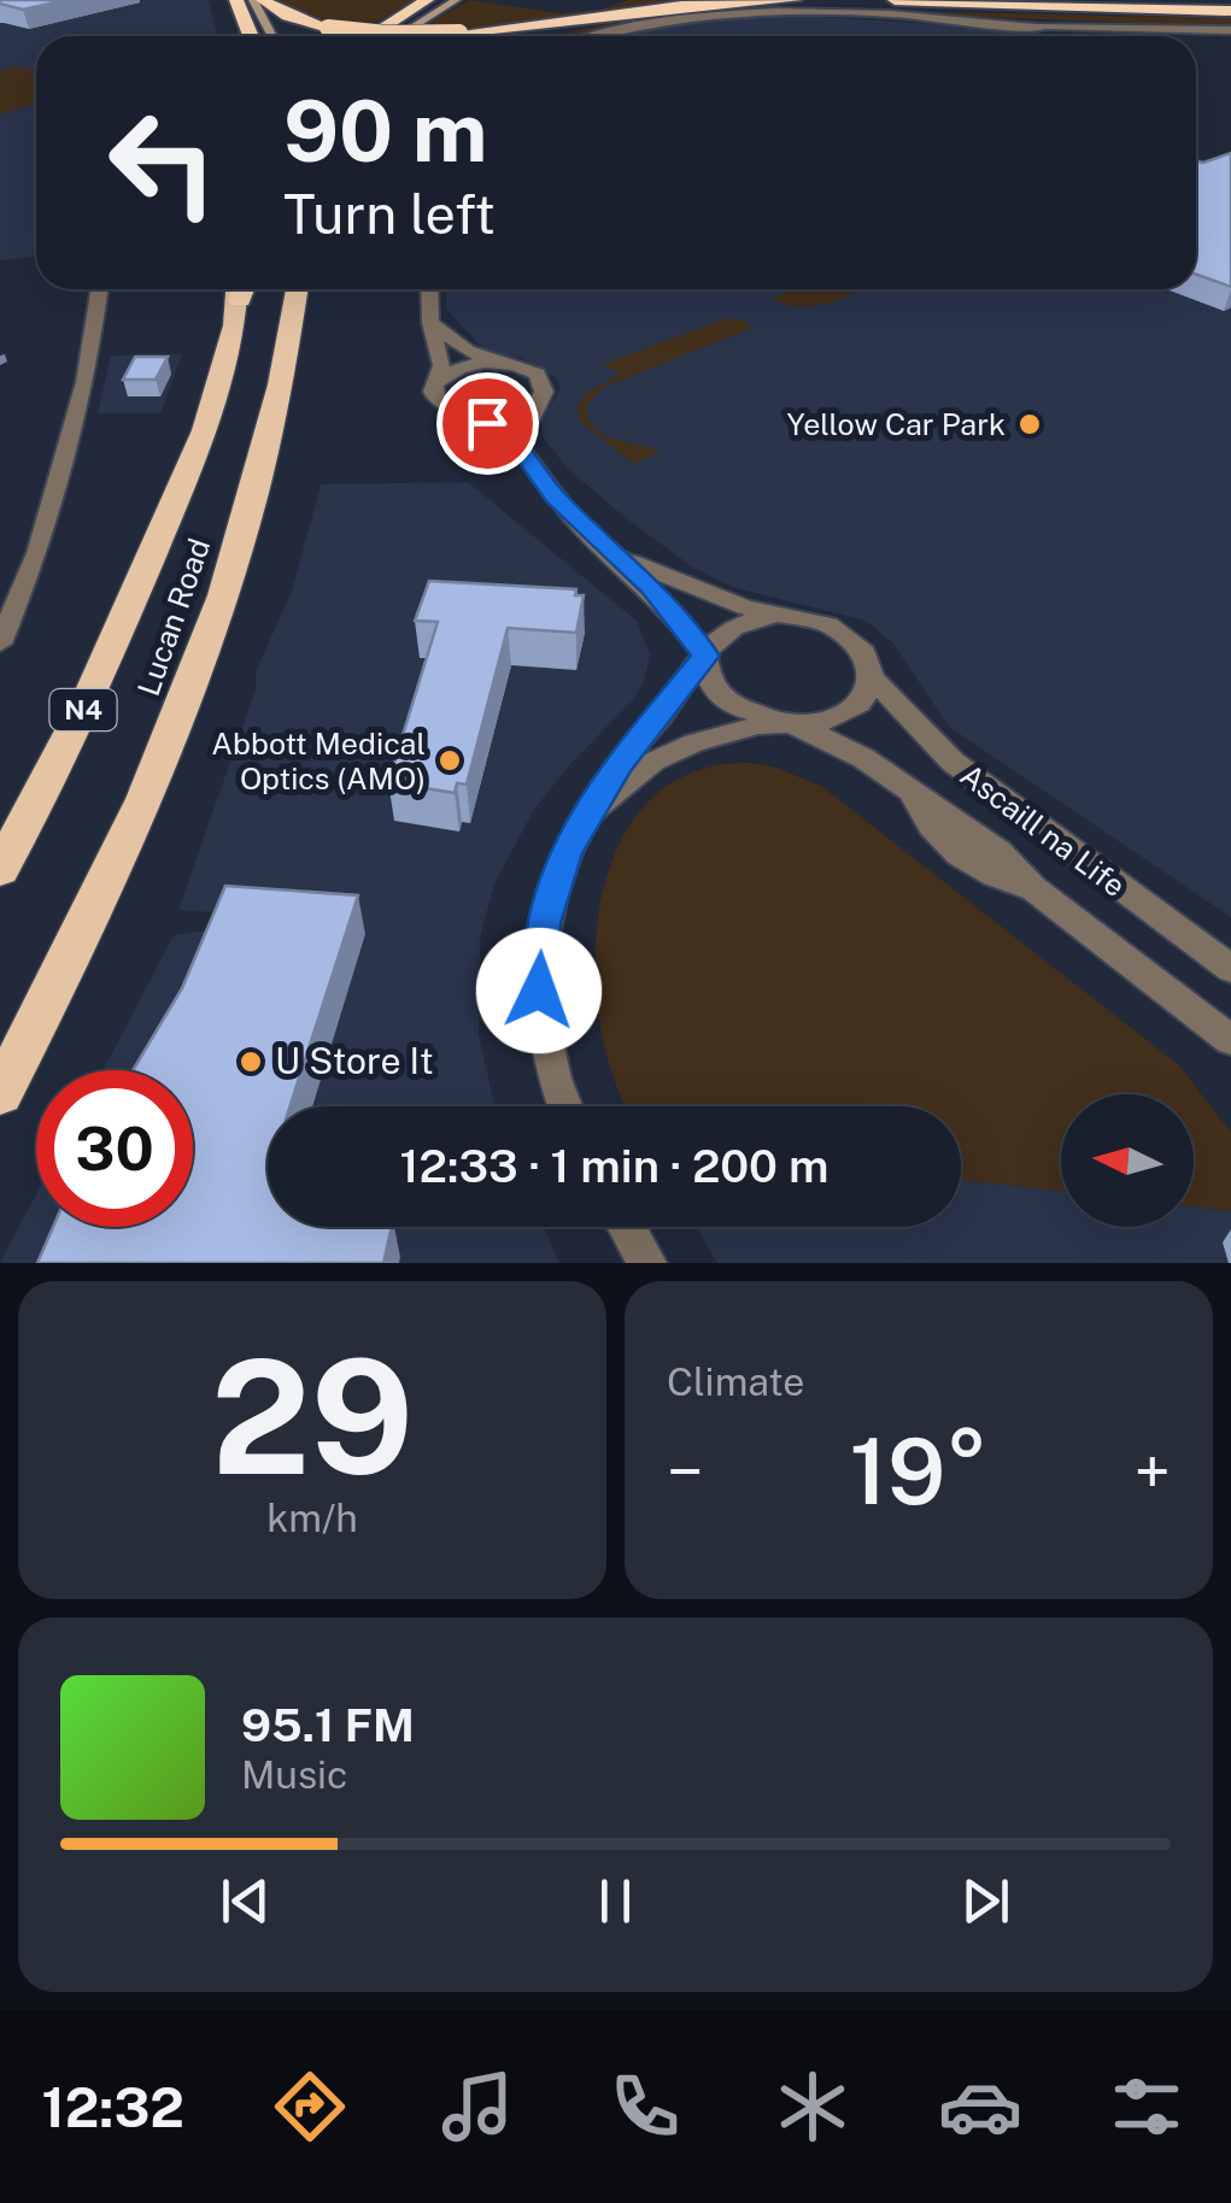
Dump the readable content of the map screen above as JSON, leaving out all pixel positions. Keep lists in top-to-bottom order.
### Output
{
  "streets": {
    "highway": ["Lucan Road", "N4"],
    "street": ["Ascaill na Life"]
  },
  "places": ["Yellow Car Park", "Abbott Medical Optics (AMO)", "U Store It"],
  "north": "left",
  "page": {
    "turn": ["90 m", "Turn left"],
    "limit": "30",
    "trip": "12:33 · 1 min · 200 m",
    "tile": [
      ["29", "km/h"],
      "Climate"
    ],
    "heat": ["−", "19°", "+"],
    "song": ["95.1 FM", "Music"],
    "tabs": "12:32"
  }
}
